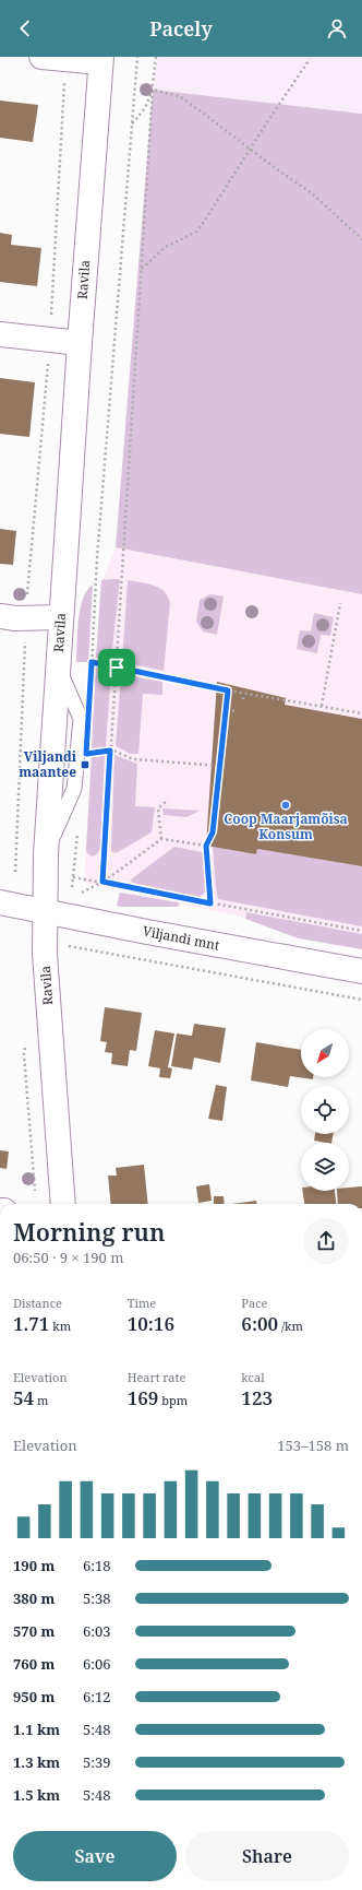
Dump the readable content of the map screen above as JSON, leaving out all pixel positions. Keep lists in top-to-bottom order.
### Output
{
  "streets": {
    "street": ["Ravila", "Viljandi mnt"]
  },
  "crossings": [
    ["Ravila", "Viljandi mnt"]
  ],
  "places": {
    "transit": ["Viljandi maantee"],
    "other": ["Coop Maarjamõisa Konsum"]
  },
  "north": "bottom left",
  "page": {
    "header": "Pacely",
    "heading": ["Morning run", "06:50 · 9 × 190 m"],
    "stats": [
      ["Distance", "1.71 km"],
      ["Time", "10:16"],
      ["Pace", "6:00 /km"],
      ["Elevation", "54 m"],
      ["Heart rate", "169 bpm"],
      ["kcal", "123"]
    ],
    "chart": ["Elevation", "153–158 m"],
    "list": [
      {
        "name": "190 m",
        "note": "6:18"
      },
      {
        "name": "380 m",
        "note": "5:38"
      },
      {
        "name": "570 m",
        "note": "6:03"
      },
      {
        "name": "760 m",
        "note": "6:06"
      },
      {
        "name": "950 m",
        "note": "6:12"
      },
      {
        "name": "1.1 km",
        "note": "5:48"
      },
      {
        "name": "1.3 km",
        "note": "5:39"
      },
      {
        "name": "1.5 km",
        "note": "5:48"
      }
    ],
    "buttons": ["Save", "Share"]
  }
}
